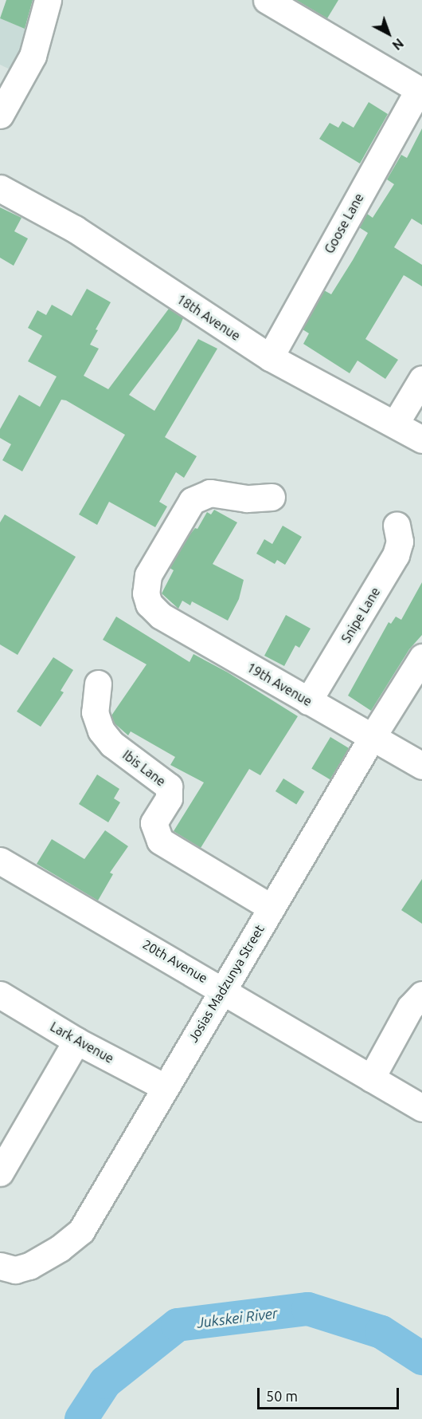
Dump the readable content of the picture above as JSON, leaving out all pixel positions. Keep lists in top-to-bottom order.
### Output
{
  "streets": {
    "street": [
      "Goose Lane",
      "18th Avenue",
      "Snipe Lane",
      "19th Avenue",
      "Ibis Lane",
      "20th Avenue",
      "Josias Madzunya Street",
      "Lark Avenue"
    ]
  },
  "crossings": [
    ["Goose Lane", "18th Avenue"],
    ["Snipe Lane", "19th Avenue"],
    ["19th Avenue", "Josias Madzunya Street"],
    ["Ibis Lane", "Josias Madzunya Street"],
    ["20th Avenue", "Josias Madzunya Street"],
    ["Josias Madzunya Street", "Lark Avenue"]
  ],
  "water": ["Jukskei River"],
  "scale_bar": "50 m",
  "north": "bottom right"
}
